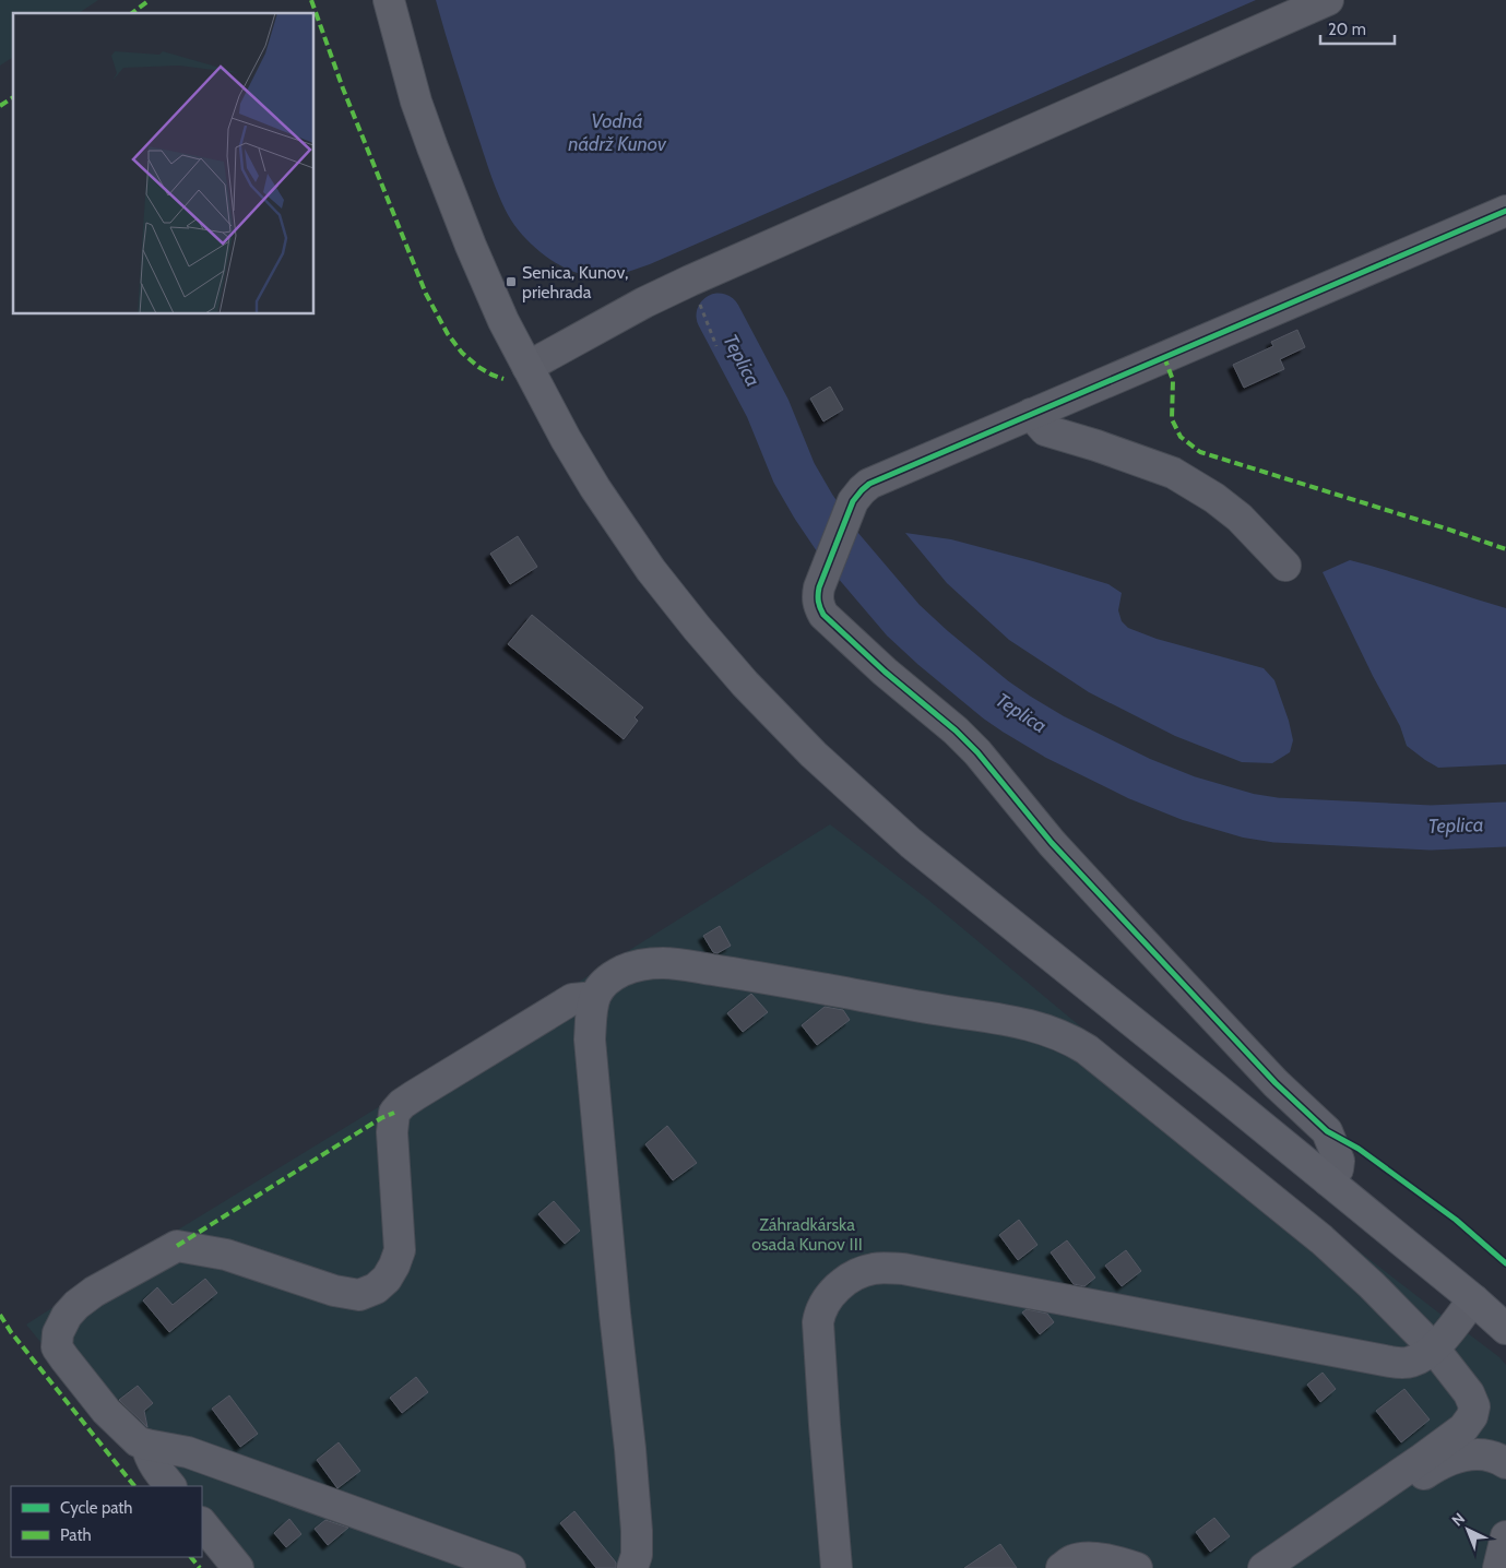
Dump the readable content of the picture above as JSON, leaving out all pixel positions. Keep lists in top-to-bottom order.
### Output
{
  "water": ["Vodná nádrž Kunov", "Teplica"],
  "parks": ["Záhradkárska osada Kunov III"],
  "places": {
    "transit": ["Senica, Kunov, priehrada"]
  },
  "legend": ["Cycle path", "Path"],
  "scale_bar": "20 m",
  "north": "top left"
}
